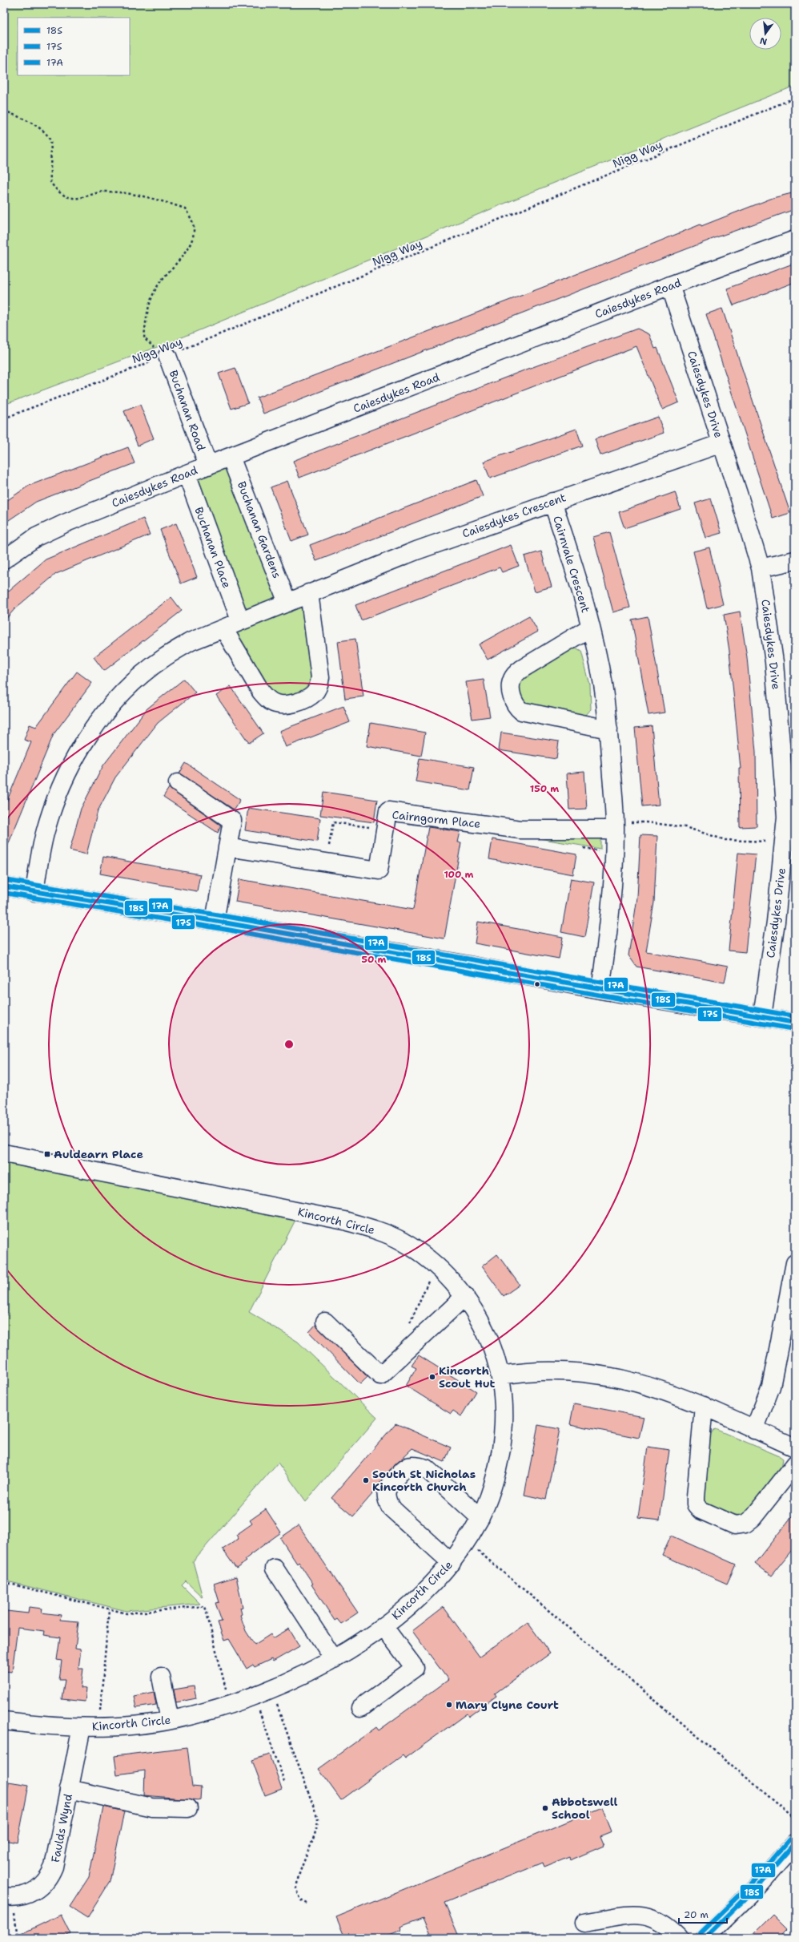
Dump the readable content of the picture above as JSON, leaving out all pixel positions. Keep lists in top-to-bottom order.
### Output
{
  "streets": {
    "street": [
      "Caiesdykes Road",
      "Caiesdykes Drive",
      "Buchanan Road",
      "Caiesdykes Crescent",
      "Buchanan Gardens",
      "Buchanan Place",
      "Cairnvale Crescent",
      "Cairngorm Place",
      "Kincorth Circle",
      "Faulds Wynd"
    ],
    "path": ["Nigg Way"]
  },
  "crossings": [
    ["Nigg Way", "Buchanan Road"],
    ["Caiesdykes Road", "Caiesdykes Drive"],
    ["Caiesdykes Road", "Buchanan Road"],
    ["Caiesdykes Road", "Buchanan Gardens"],
    ["Caiesdykes Road", "Buchanan Place"],
    ["Caiesdykes Drive", "Caiesdykes Crescent"],
    ["Caiesdykes Crescent", "Buchanan Gardens"],
    ["Caiesdykes Crescent", "Buchanan Place"],
    ["Caiesdykes Crescent", "Cairnvale Crescent"],
    ["Cairnvale Crescent", "Cairngorm Place"],
    ["Kincorth Circle", "Faulds Wynd"]
  ],
  "places": {
    "transit": ["Auldearn Place"],
    "other": [
      "Kincorth Scout Hut",
      "South St Nicholas Kincorth Church",
      "Mary Clyne Court",
      "Abbotswell School"
    ]
  },
  "lines": ["transit line 17A", "transit line 18S", "transit line 17S"],
  "legend": ["18S", "17S", "17A"],
  "scale_bar": "20 m",
  "north": "bottom",
  "rings": ["150 m", "100 m", "50 m"]
}
